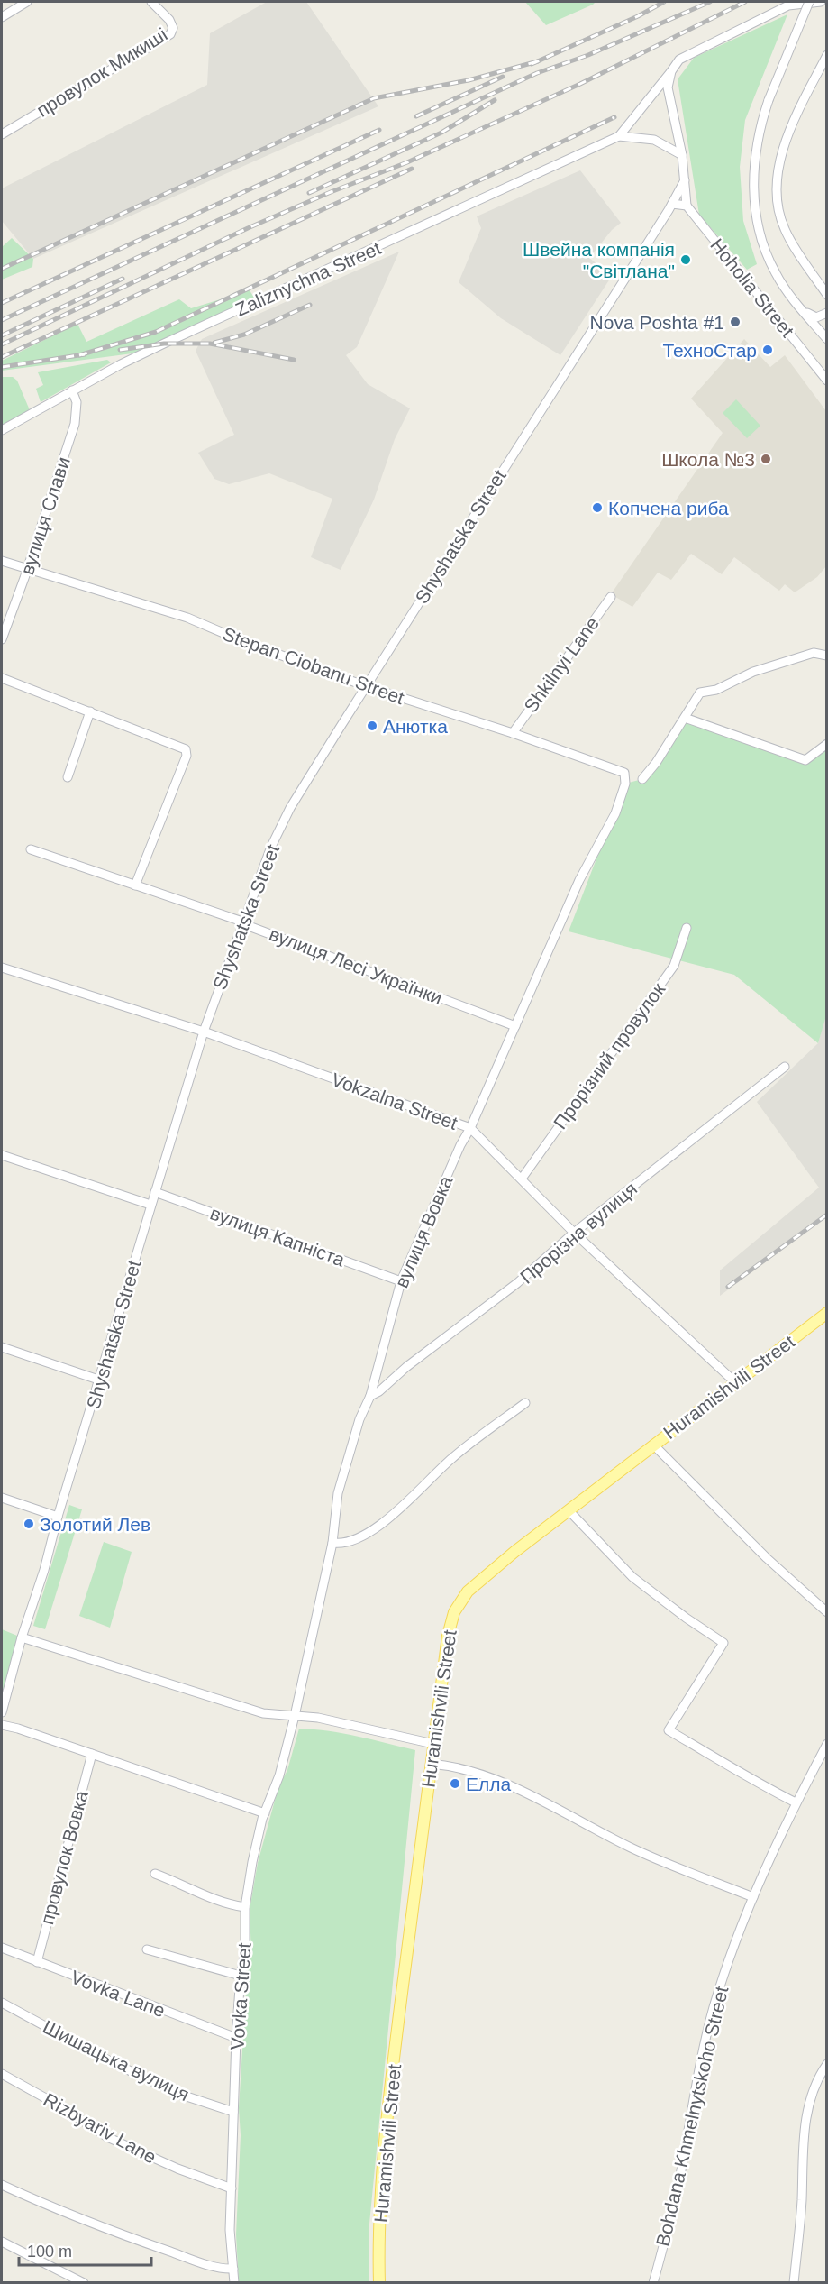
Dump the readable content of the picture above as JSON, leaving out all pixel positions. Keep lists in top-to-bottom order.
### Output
{
  "streets": {
    "main road": ["Huramishvili Street"],
    "street": [
      "провулок Микиші",
      "Zaliznychna Street",
      "Hoholia Street",
      "вулиця Слави",
      "Shyshatska Street",
      "Shkilnyi Lane",
      "Stepan Ciobanu Street",
      "вулиця Лесі Українки",
      "Прорізний провулок",
      "Vokzalna Street",
      "вулиця Вовка",
      "Прорізна вулиця",
      "вулиця Капніста",
      "провулок Вовка",
      "Vovka Lane",
      "Vovka Street",
      "Шишацька вулиця",
      "Bohdana Khmelnytskoho Street",
      "Rizbyariv Lane"
    ]
  },
  "crossings": [
    ["Zaliznychna Street", "вулиця Слави"],
    ["вулиця Слави", "Stepan Ciobanu Street"],
    ["Shyshatska Street", "Stepan Ciobanu Street"],
    ["Shyshatska Street", "вулиця Лесі Українки"],
    ["Shyshatska Street", "Vokzalna Street"],
    ["Shyshatska Street", "вулиця Капніста"],
    ["Shkilnyi Lane", "Stepan Ciobanu Street"],
    ["Stepan Ciobanu Street", "вулиця Вовка"],
    ["вулиця Лесі Українки", "вулиця Вовка"],
    ["Прорізний провулок", "Vokzalna Street"],
    ["Vokzalna Street", "вулиця Вовка"],
    ["Vokzalna Street", "Прорізна вулиця"],
    ["Vokzalna Street", "Huramishvili Street"],
    ["вулиця Вовка", "Прорізна вулиця"],
    ["вулиця Вовка", "вулиця Капніста"],
    ["вулиця Вовка", "Vovka Street"],
    ["провулок Вовка", "Vovka Lane"],
    ["Vovka Lane", "Vovka Street"],
    ["Vovka Street", "Шишацька вулиця"],
    ["Vovka Street", "Rizbyariv Lane"]
  ],
  "places": [
    "Швейна компанія \"Світлана\"",
    "Nova Poshta #1",
    "ТехноСтар",
    "Школа №3",
    "Копчена риба",
    "Анютка",
    "Золотий Лев",
    "Елла"
  ],
  "scale_bar": "100 m"
}
